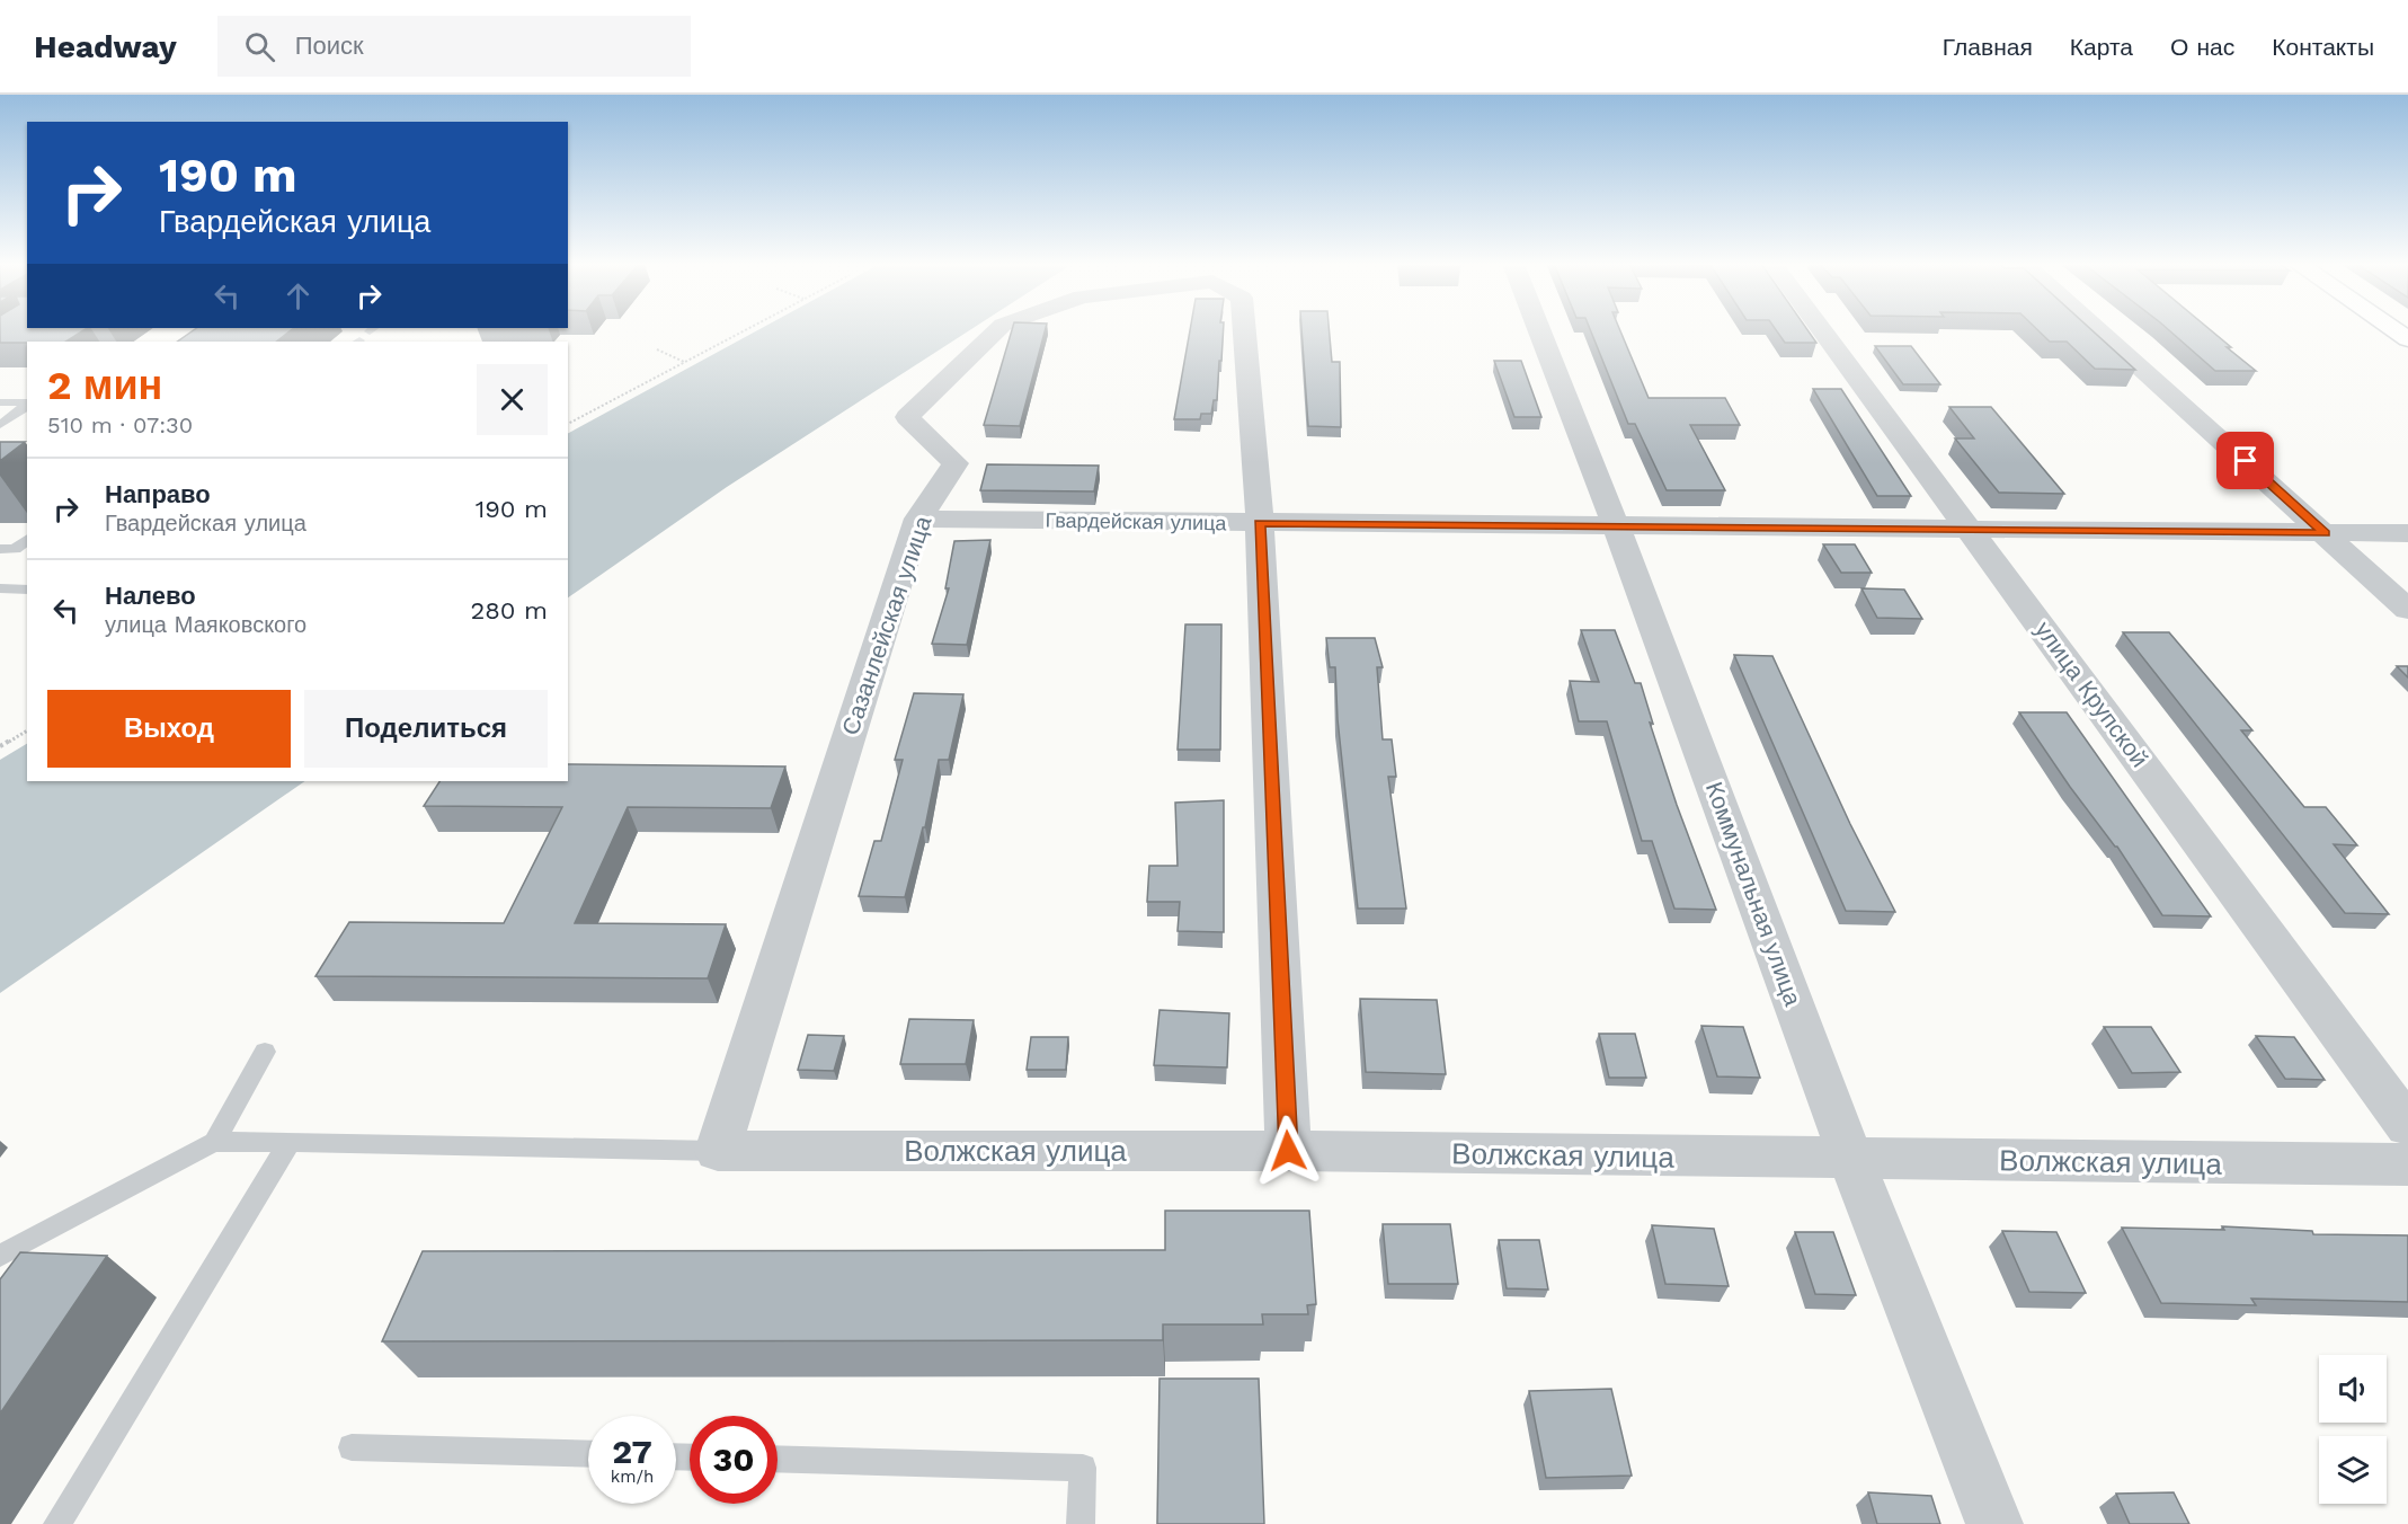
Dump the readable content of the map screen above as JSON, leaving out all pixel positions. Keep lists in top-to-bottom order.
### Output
{
  "streets": {
    "street": [
      "Гвардейская улица",
      "Сазанлейская улица",
      "улица Крупской",
      "Коммунальная улица",
      "Волжская улица"
    ]
  },
  "crossings": [
    ["Гвардейская улица", "Сазанлейская улица"],
    ["Гвардейская улица", "улица Крупской"],
    ["Гвардейская улица", "Коммунальная улица"],
    ["Сазанлейская улица", "Волжская улица"],
    ["Коммунальная улица", "Волжская улица"]
  ],
  "page": {
    "header": "Headway",
    "search": "Поиск",
    "nav": [
      "Главная",
      "Карта",
      "О нас",
      "Контакты"
    ],
    "turn": ["190 m", "Гвардейская улица"],
    "heading": ["2 мин", "510 m · 07:30"],
    "list": [
      {
        "name": "Направо",
        "note": "Гвардейская улица",
        "value": "190 m"
      },
      {
        "name": "Налево",
        "note": "улица Маяковского",
        "value": "280 m"
      }
    ],
    "buttons": ["Выход", "Поделиться"],
    "speed": "27 km/h",
    "limit": "30"
  }
}
